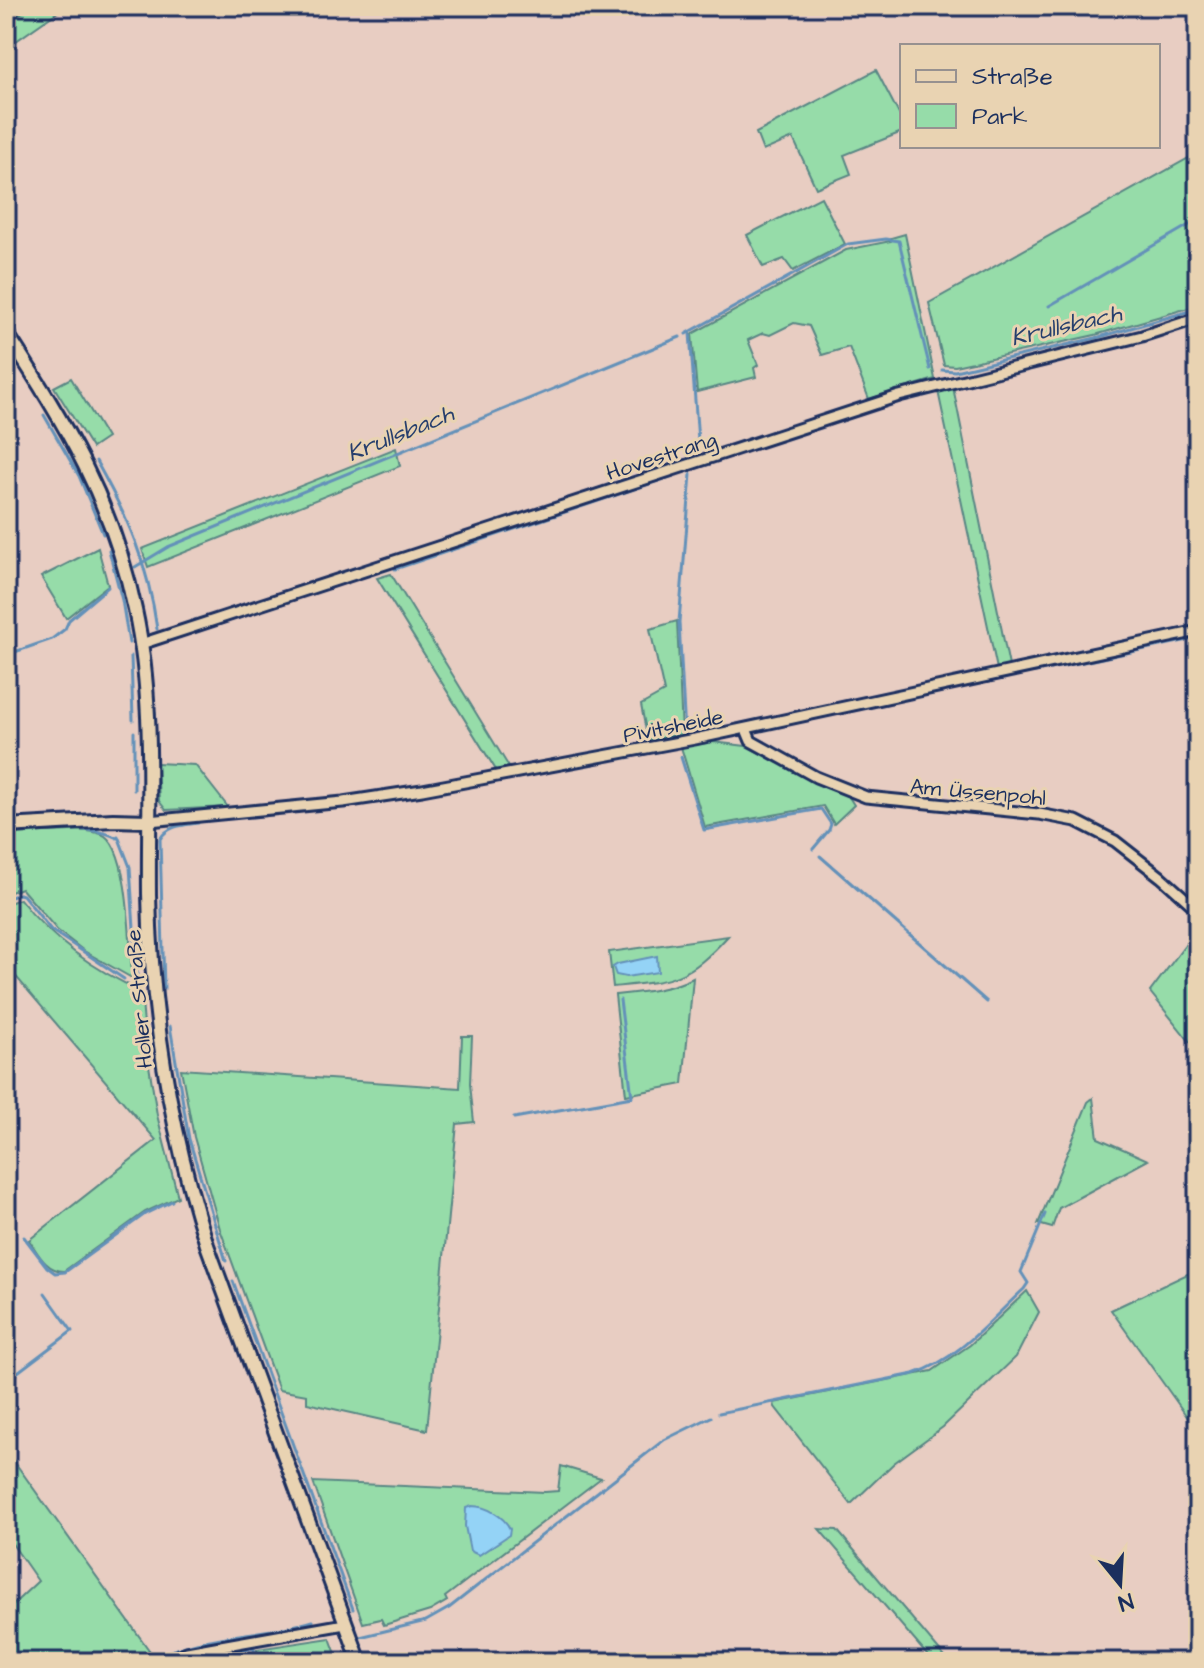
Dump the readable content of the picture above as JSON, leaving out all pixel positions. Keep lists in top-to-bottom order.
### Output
{
  "streets": {
    "street": [
      "Hovestrang",
      "Pivitsheide",
      "Am Üssenpohl",
      "Holler Straße"
    ]
  },
  "crossings": [
    ["Hovestrang", "Holler Straße"],
    ["Pivitsheide", "Am Üssenpohl"],
    ["Pivitsheide", "Holler Straße"]
  ],
  "water": ["Krullsbach"],
  "legend": ["Straße", "Park"],
  "north": "bottom"
}
